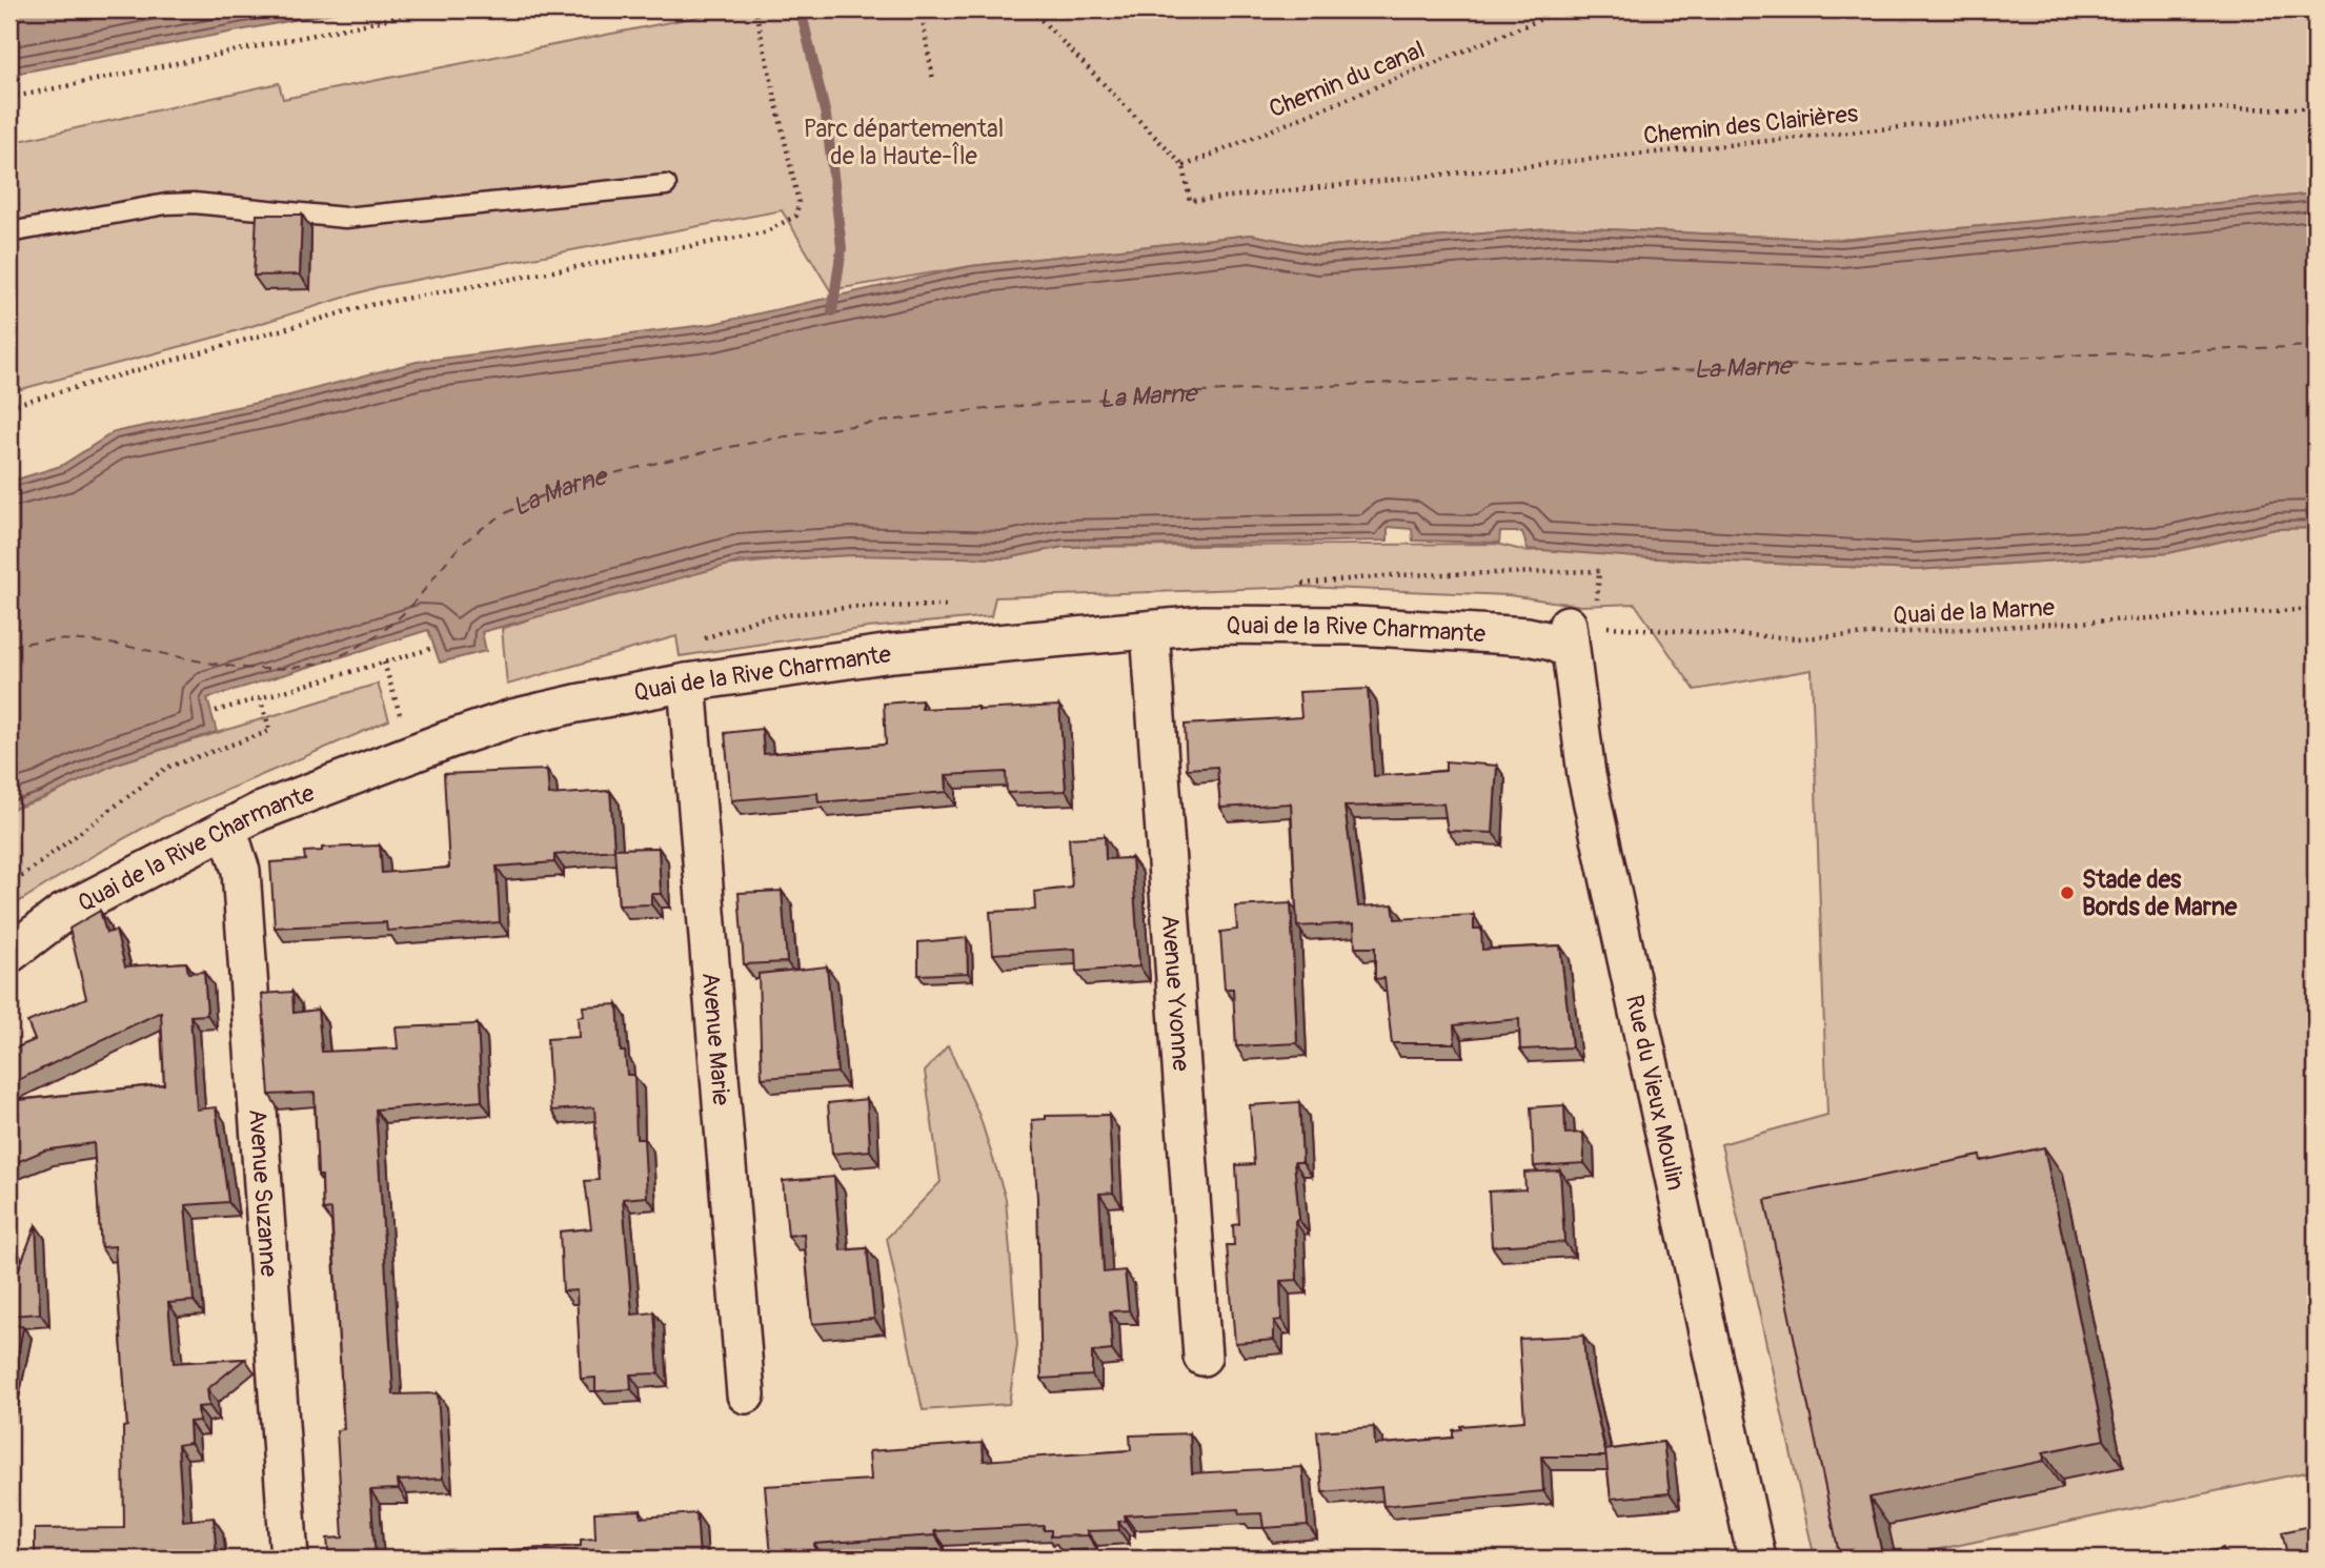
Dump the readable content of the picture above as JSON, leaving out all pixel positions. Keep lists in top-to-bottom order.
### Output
{
  "streets": {
    "street": [
      "Quai de la Rive Charmante",
      "Avenue Yvonne",
      "Avenue Marie",
      "Rue du Vieux Moulin",
      "Avenue Suzanne"
    ],
    "path": ["Chemin du canal", "Chemin des Clairières", "Quai de la Marne"]
  },
  "crossings": [
    ["Chemin du canal", "Chemin des Clairières"],
    ["Quai de la Marne", "Quai de la Rive Charmante"],
    ["Quai de la Marne", "Rue du Vieux Moulin"],
    ["Quai de la Rive Charmante", "Avenue Yvonne"],
    ["Quai de la Rive Charmante", "Avenue Marie"],
    ["Quai de la Rive Charmante", "Rue du Vieux Moulin"],
    ["Quai de la Rive Charmante", "Avenue Suzanne"]
  ],
  "water": ["La Marne"],
  "parks": ["Parc départemental de la Haute-Île"],
  "places": ["Stade des Bords de Marne"]
}
